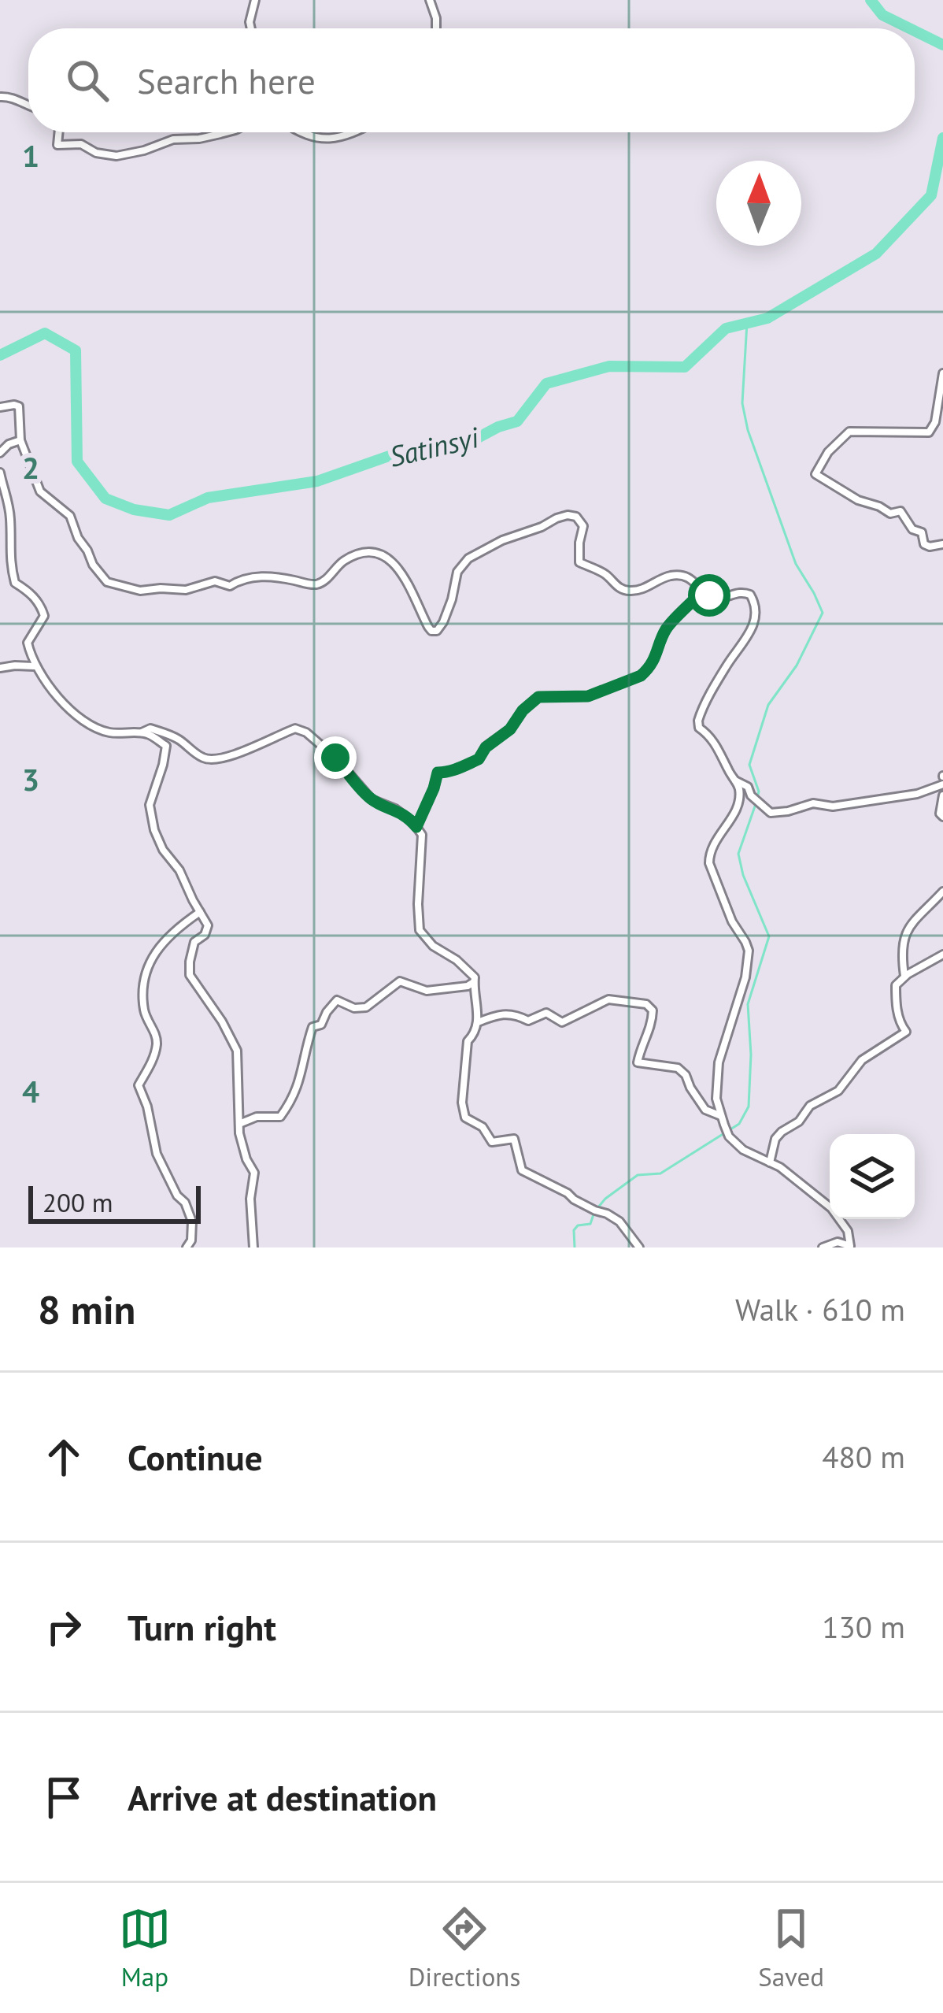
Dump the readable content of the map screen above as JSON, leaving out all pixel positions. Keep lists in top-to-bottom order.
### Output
{
  "water": ["Satinsyi"],
  "scale_bar": "200 m",
  "north": "top",
  "page": {
    "search": "Search here",
    "scale": "200 m",
    "heading": ["8 min", "Walk · 610 m"],
    "list": [
      ["Continue", "480 m"],
      ["Turn right", "130 m"],
      "Arrive at destination"
    ],
    "nav": ["Map", "Directions", "Saved"]
  },
  "grid": {
    "rows": [
      "1",
      "2",
      "3",
      "4"
    ]
  }
}
